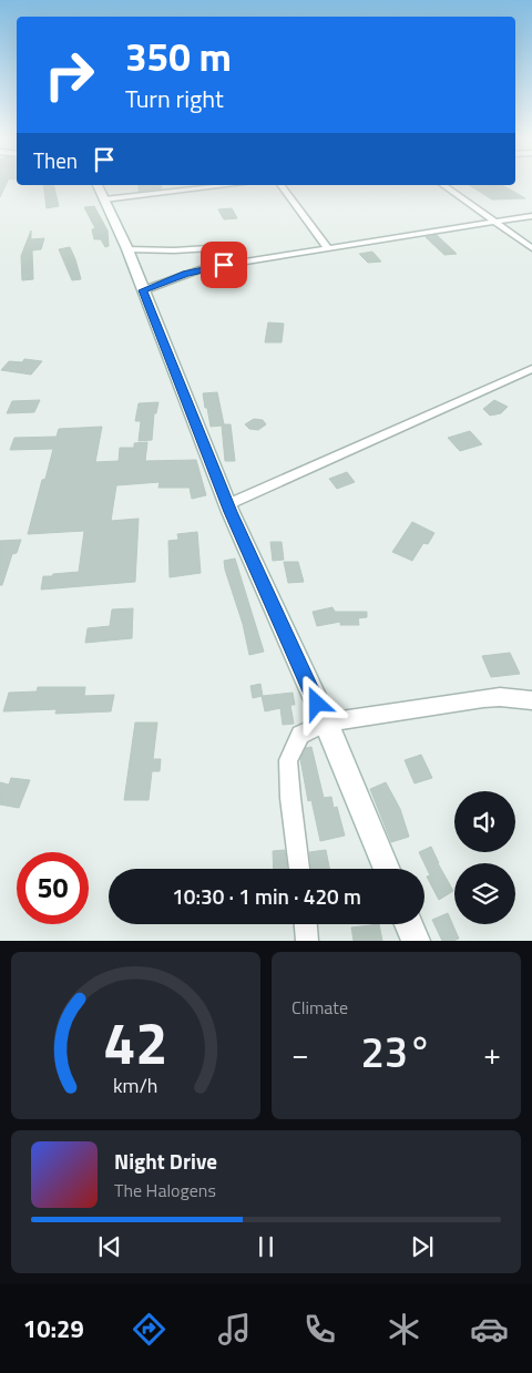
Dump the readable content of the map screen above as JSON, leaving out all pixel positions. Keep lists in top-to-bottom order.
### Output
{
  "page": {
    "turn": ["350 m", "Turn right"],
    "then": "Then",
    "limit": "50",
    "trip": "10:30 · 1 min · 420 m",
    "tile": "Climate",
    "heat": ["−", "23°", "+"],
    "song": ["Night Drive", "The Halogens"],
    "tabs": "10:29",
    "gauge": ["42", "km/h"]
  }
}
